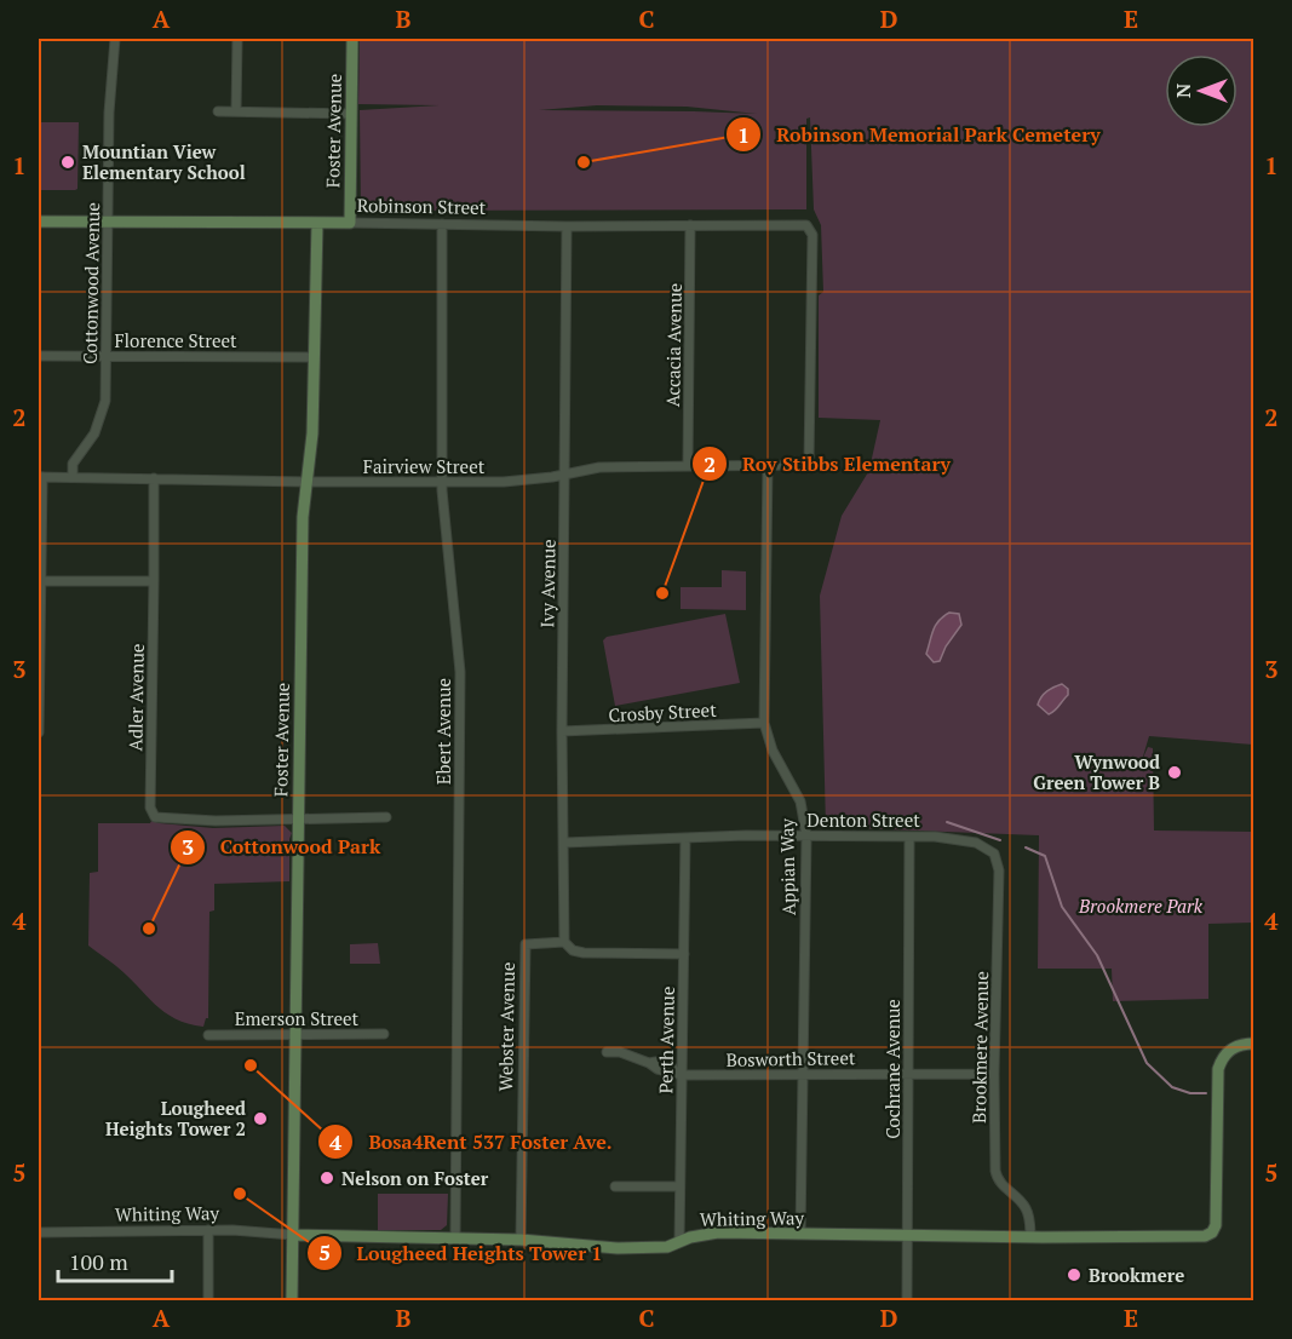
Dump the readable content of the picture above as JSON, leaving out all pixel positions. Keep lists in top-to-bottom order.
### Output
{
  "streets": {
    "street": [
      "Foster Avenue",
      "Robinson Street",
      "Cottonwood Avenue",
      "Florence Street",
      "Accacia Avenue",
      "Fairview Street",
      "Ivy Avenue",
      "Adler Avenue",
      "Crosby Street",
      "Ebert Avenue",
      "Denton Street",
      "Appian Way",
      "Emerson Street",
      "Webster Avenue",
      "Perth Avenue",
      "Brookmere Avenue",
      "Bosworth Street",
      "Cochrane Avenue",
      "Whiting Way"
    ]
  },
  "crossings": [
    ["Foster Avenue", "Robinson Street"],
    ["Foster Avenue", "Florence Street"],
    ["Foster Avenue", "Fairview Street"],
    ["Foster Avenue", "Adler Avenue"],
    ["Foster Avenue", "Emerson Street"],
    ["Foster Avenue", "Whiting Way"],
    ["Robinson Street", "Cottonwood Avenue"],
    ["Robinson Street", "Accacia Avenue"],
    ["Robinson Street", "Fairview Street"],
    ["Robinson Street", "Ivy Avenue"],
    ["Robinson Street", "Ebert Avenue"],
    ["Cottonwood Avenue", "Florence Street"],
    ["Cottonwood Avenue", "Fairview Street"],
    ["Accacia Avenue", "Fairview Street"],
    ["Fairview Street", "Ivy Avenue"],
    ["Fairview Street", "Adler Avenue"],
    ["Fairview Street", "Ebert Avenue"],
    ["Fairview Street", "Appian Way"],
    ["Ivy Avenue", "Crosby Street"],
    ["Ivy Avenue", "Denton Street"],
    ["Ivy Avenue", "Webster Avenue"],
    ["Crosby Street", "Appian Way"],
    ["Ebert Avenue", "Whiting Way"],
    ["Denton Street", "Appian Way"],
    ["Denton Street", "Perth Avenue"],
    ["Denton Street", "Brookmere Avenue"],
    ["Denton Street", "Cochrane Avenue"],
    ["Appian Way", "Bosworth Street"],
    ["Appian Way", "Whiting Way"],
    ["Webster Avenue", "Whiting Way"],
    ["Perth Avenue", "Bosworth Street"],
    ["Perth Avenue", "Whiting Way"],
    ["Brookmere Avenue", "Bosworth Street"],
    ["Brookmere Avenue", "Whiting Way"],
    ["Bosworth Street", "Cochrane Avenue"],
    ["Cochrane Avenue", "Whiting Way"]
  ],
  "parks": ["Brookmere Park"],
  "places": [
    "Mountian View Elementary School",
    "Robinson Memorial Park Cemetery",
    "Roy Stibbs Elementary",
    "Wynwood Green Tower B",
    "Cottonwood Park",
    "Bosa4Rent 537 Foster Ave.",
    "Lougheed Heights Tower 2",
    "Nelson on Foster",
    "Lougheed Heights Tower 1",
    "Brookmere"
  ],
  "scale_bar": "100 m",
  "north": "left",
  "grid": {
    "columns": [
      "A",
      "B",
      "C",
      "D",
      "E"
    ],
    "rows": [
      "1",
      "2",
      "3",
      "4",
      "5"
    ]
  }
}
